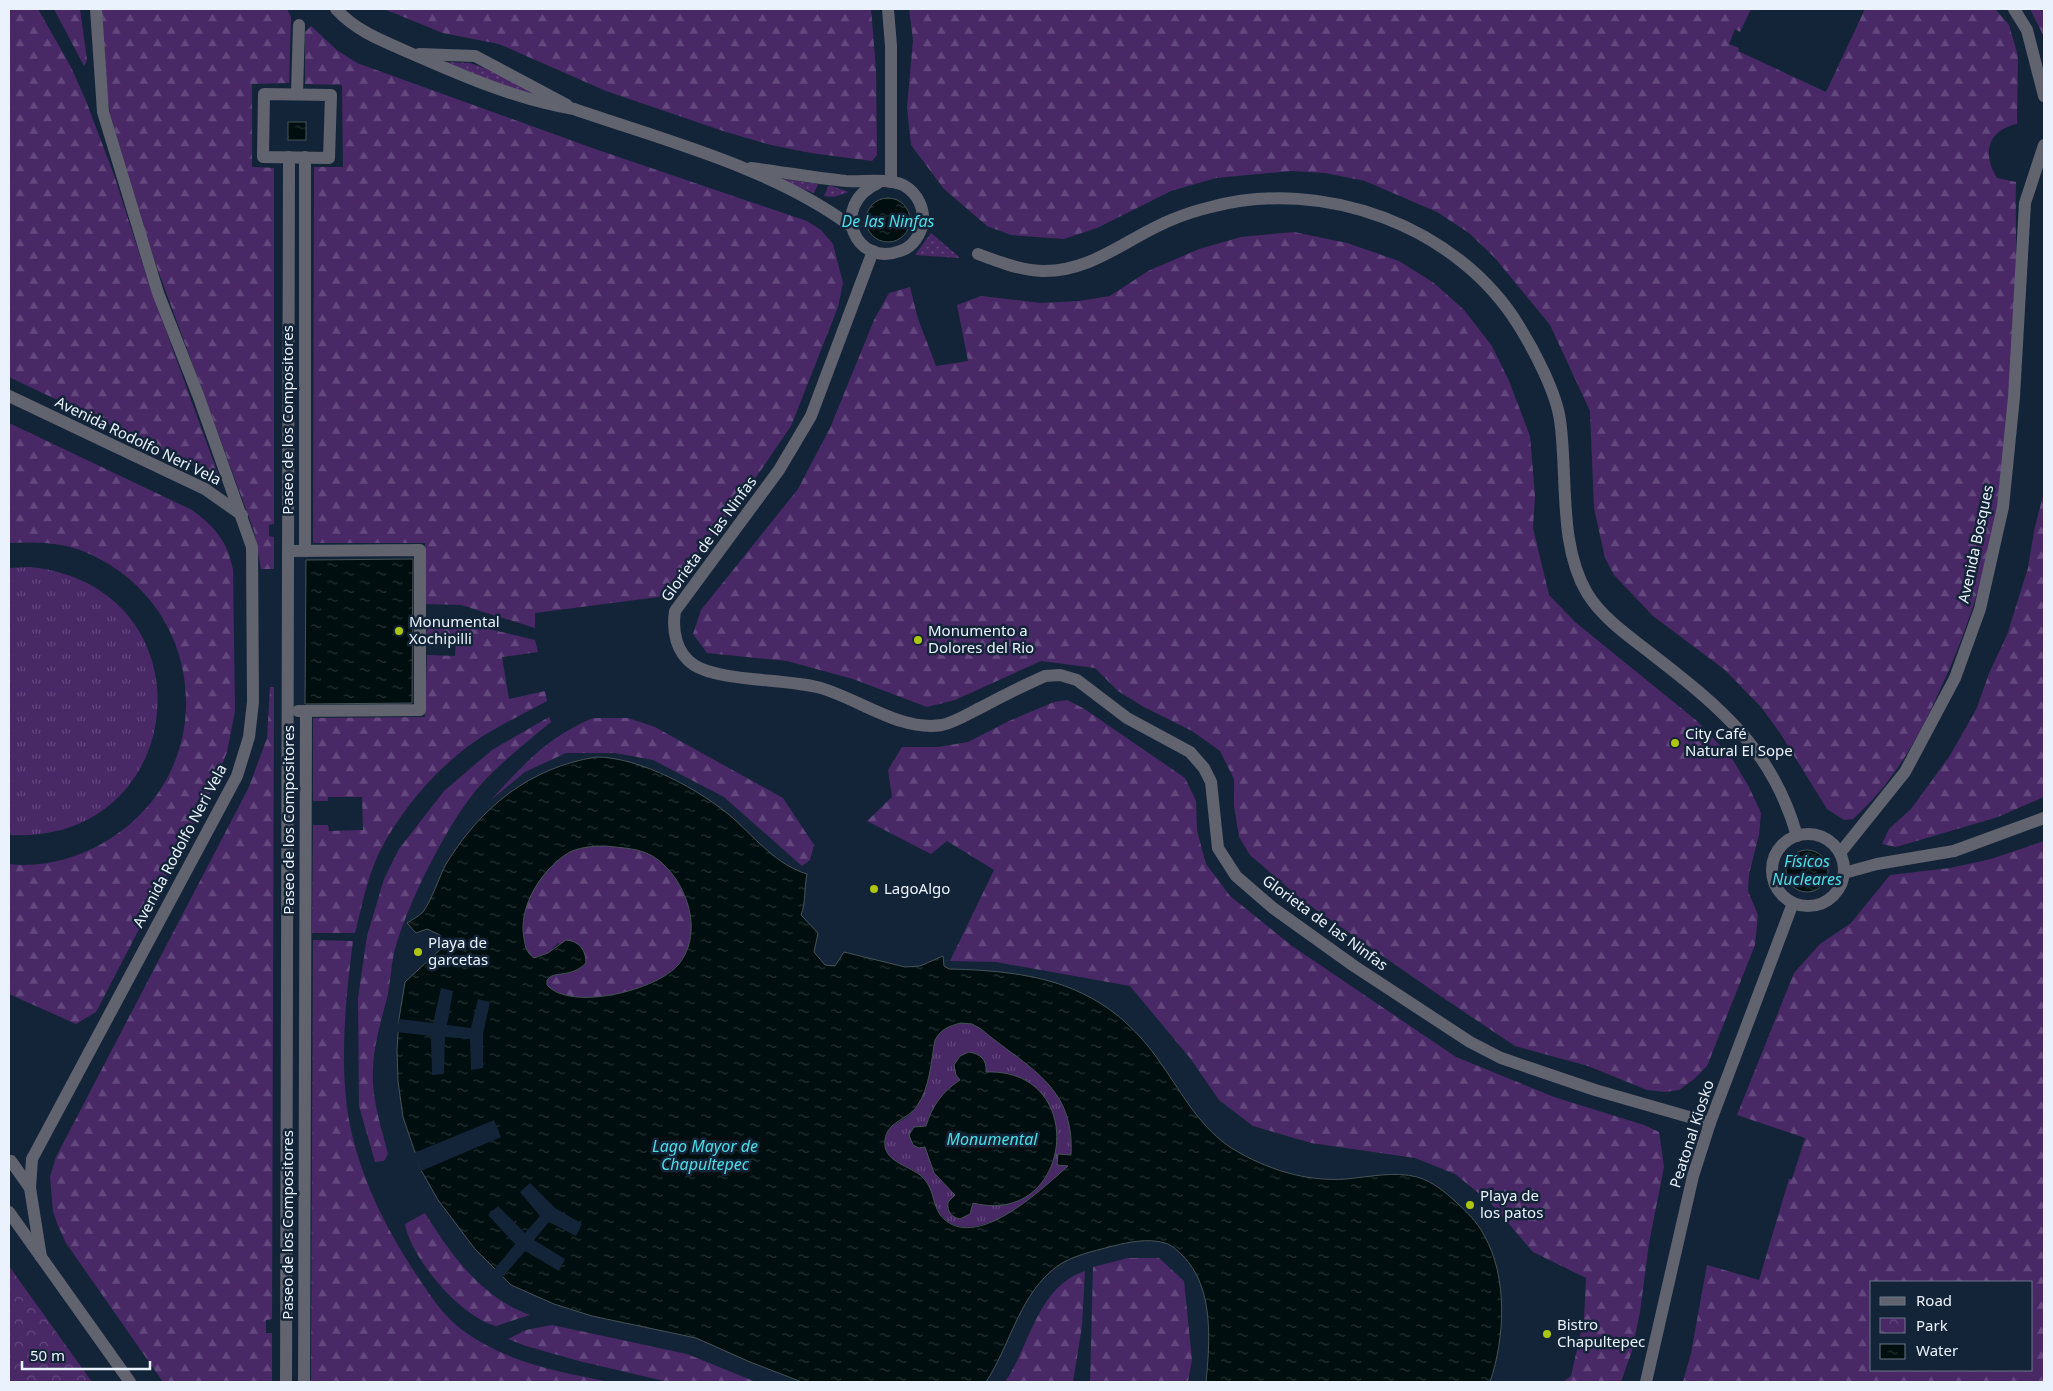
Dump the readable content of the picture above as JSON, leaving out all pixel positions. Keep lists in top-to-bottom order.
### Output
{
  "streets": {
    "street": [
      "Paseo de los Compositores",
      "Avenida Rodolfo Neri Vela",
      "Glorieta de las Ninfas",
      "Avenida Bosques",
      "Peatonal Kiosko"
    ]
  },
  "crossings": [
    ["Glorieta de las Ninfas", "Peatonal Kiosko"],
    ["Avenida Bosques", "Peatonal Kiosko"]
  ],
  "water": [
    "De las Ninfas",
    "Físicos Nucleares",
    "Monumental",
    "Lago Mayor de Chapultepec"
  ],
  "places": [
    "Monumental Xochipilli",
    "Monumento a Dolores del Rio",
    "City Café Natural El Sope",
    "LagoAlgo",
    "Playa de garcetas",
    "Playa de los patos",
    "Bistro Chapultepec"
  ],
  "legend": ["Road", "Park", "Water"],
  "scale_bar": "50 m"
}
